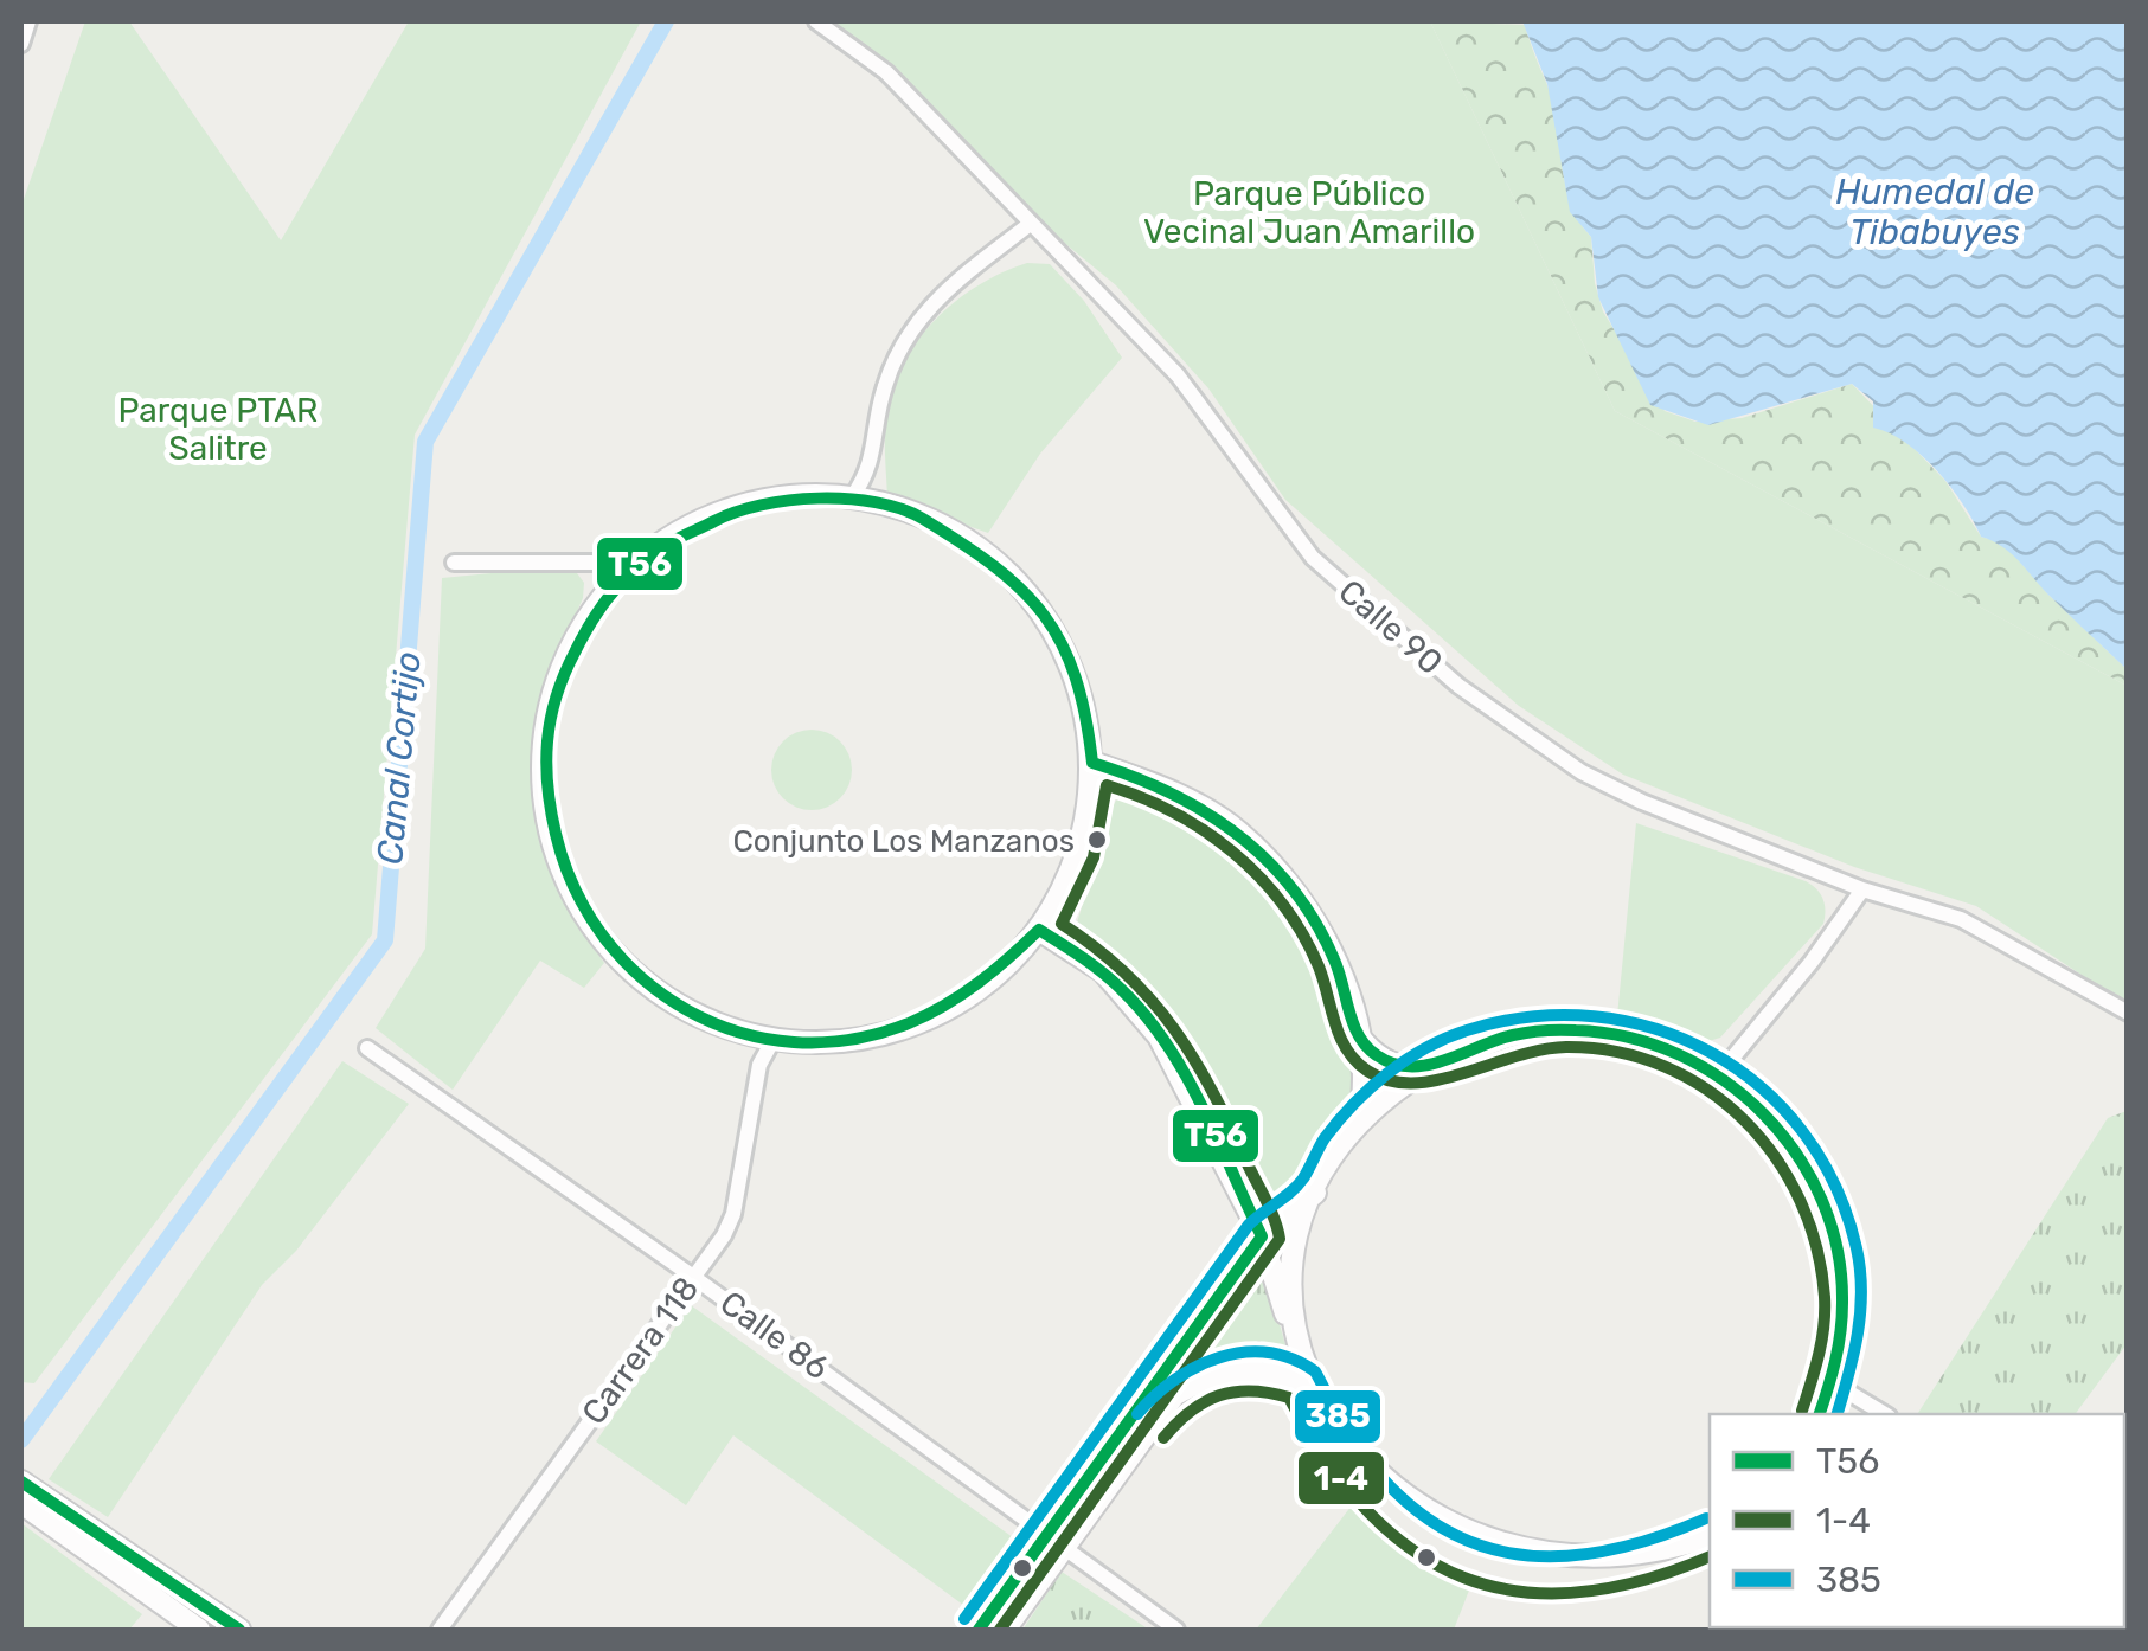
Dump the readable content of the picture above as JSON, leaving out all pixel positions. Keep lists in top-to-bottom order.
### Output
{
  "streets": {
    "street": ["Calle 90", "Calle 86", "Carrera 118"]
  },
  "crossings": [
    ["Calle 86", "Carrera 118"]
  ],
  "water": ["Humedal de Tibabuyes", "Canal Cortijo"],
  "parks": ["Parque Público Vecinal Juan Amarillo", "Parque PTAR Salitre"],
  "places": ["Conjunto Los Manzanos"],
  "lines": ["transit line T56", "transit line 1-4", "transit line 385"],
  "legend": ["T56", "1-4", "385"]
}
